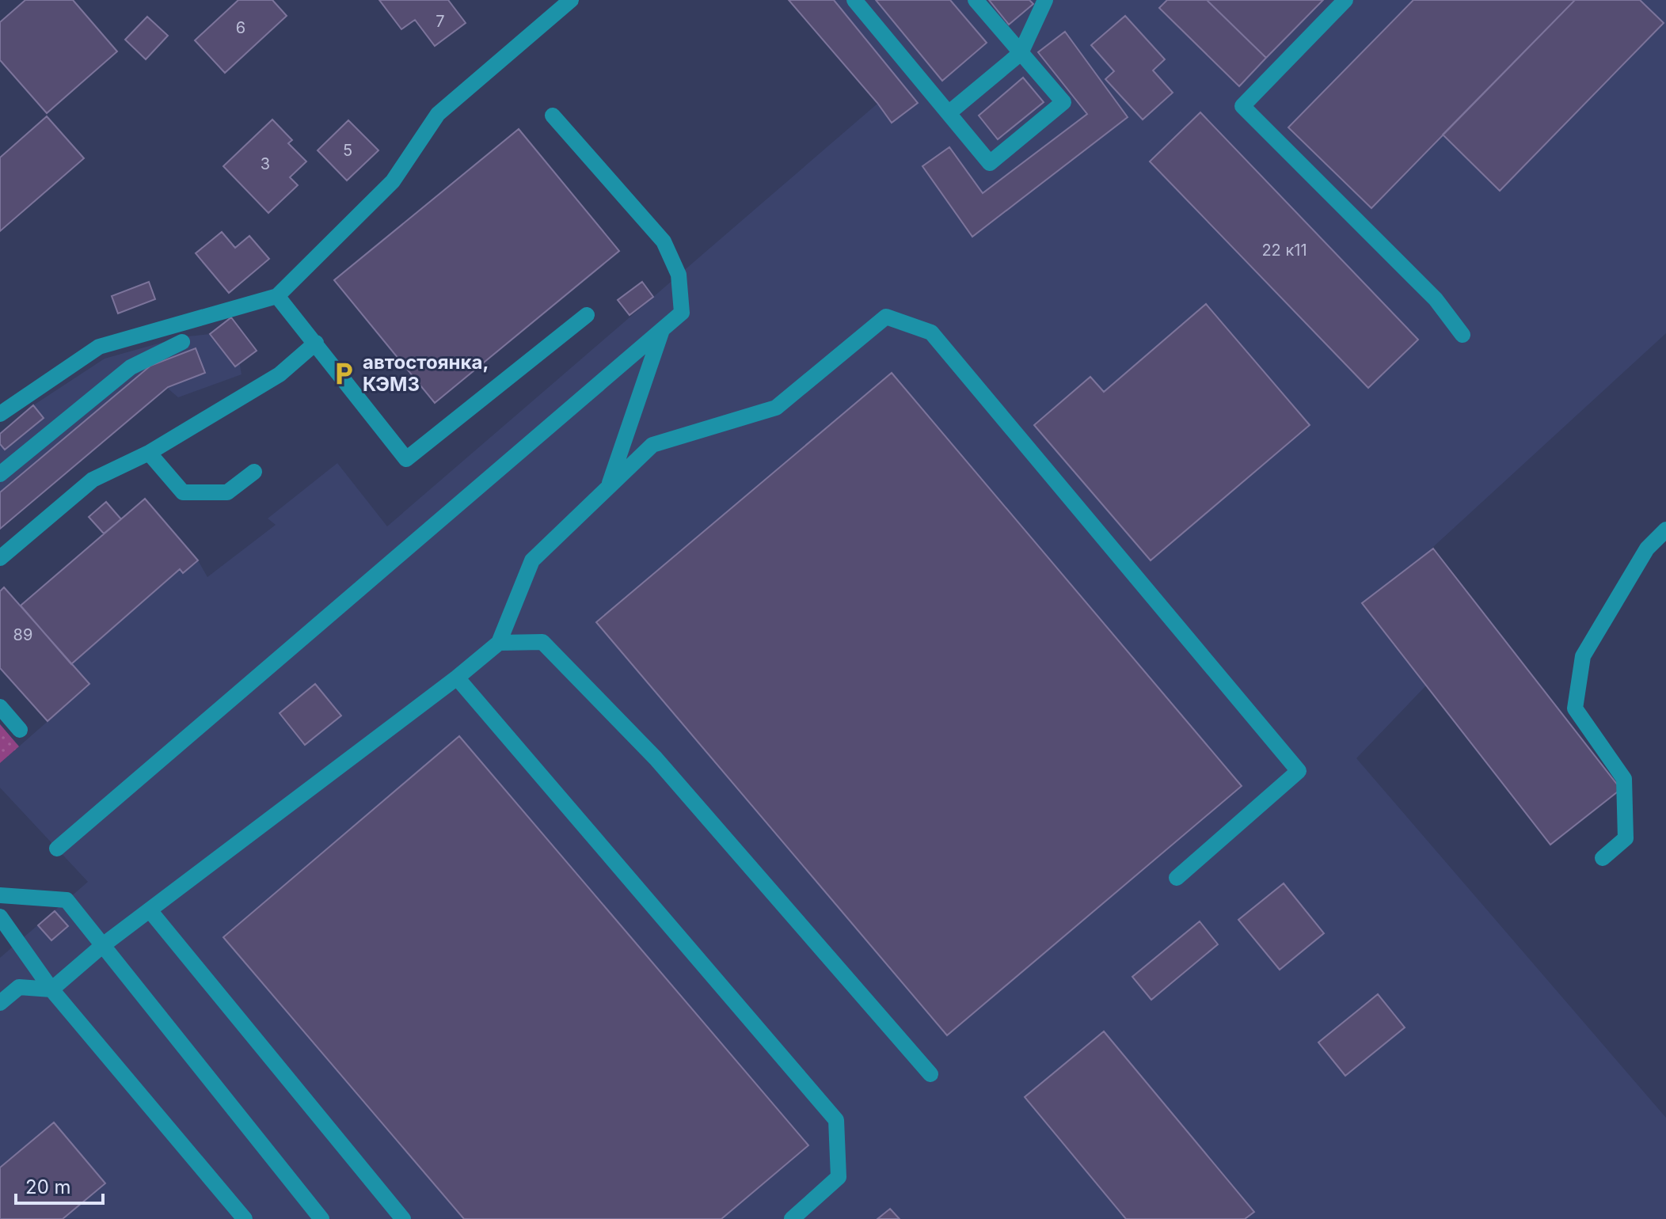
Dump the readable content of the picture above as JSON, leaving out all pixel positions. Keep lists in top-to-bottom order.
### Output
{
  "places": {
    "parking": ["автостоянка, КЭМЗ"]
  },
  "house_numbers": [
    "7",
    "6",
    "5",
    "3",
    "22 к11",
    "89"
  ],
  "scale_bar": "20 m"
}
